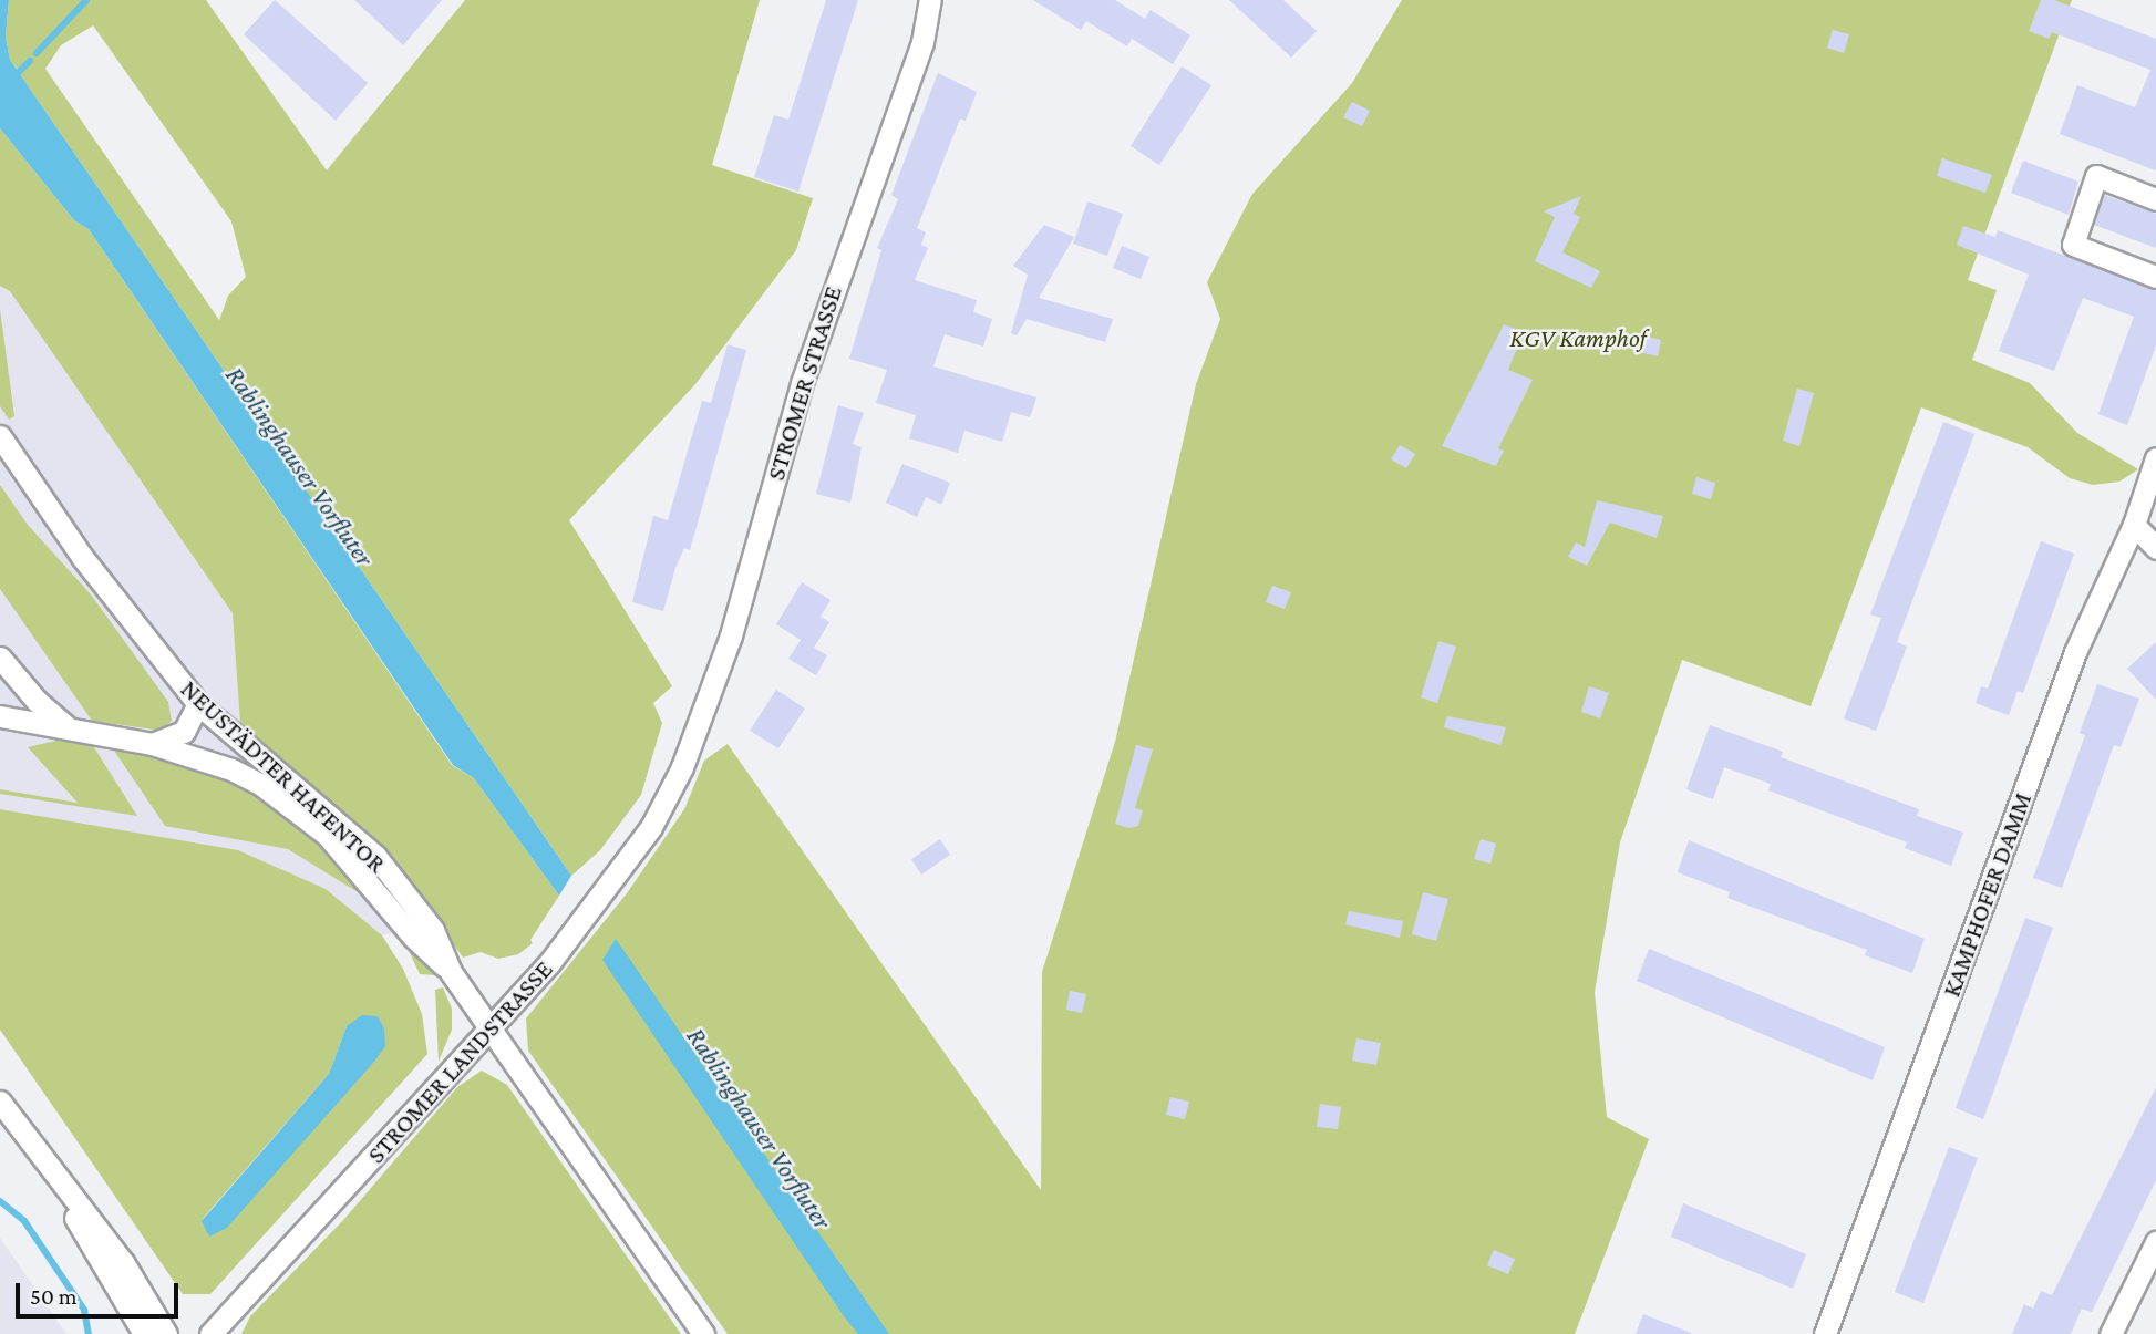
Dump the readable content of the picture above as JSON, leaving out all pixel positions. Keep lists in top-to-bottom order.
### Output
{
  "streets": {
    "street": [
      "STROMER STRASSE",
      "NEUSTÄDTER HAFENTOR",
      "KAMPHOFER DAMM",
      "STROMER LANDSTRASSE"
    ]
  },
  "crossings": [
    ["STROMER STRASSE", "STROMER LANDSTRASSE"],
    ["NEUSTÄDTER HAFENTOR", "STROMER LANDSTRASSE"]
  ],
  "water": ["Rablinghauser Vorfluter"],
  "parks": ["KGV Kamphof"],
  "scale_bar": "50 m"
}
